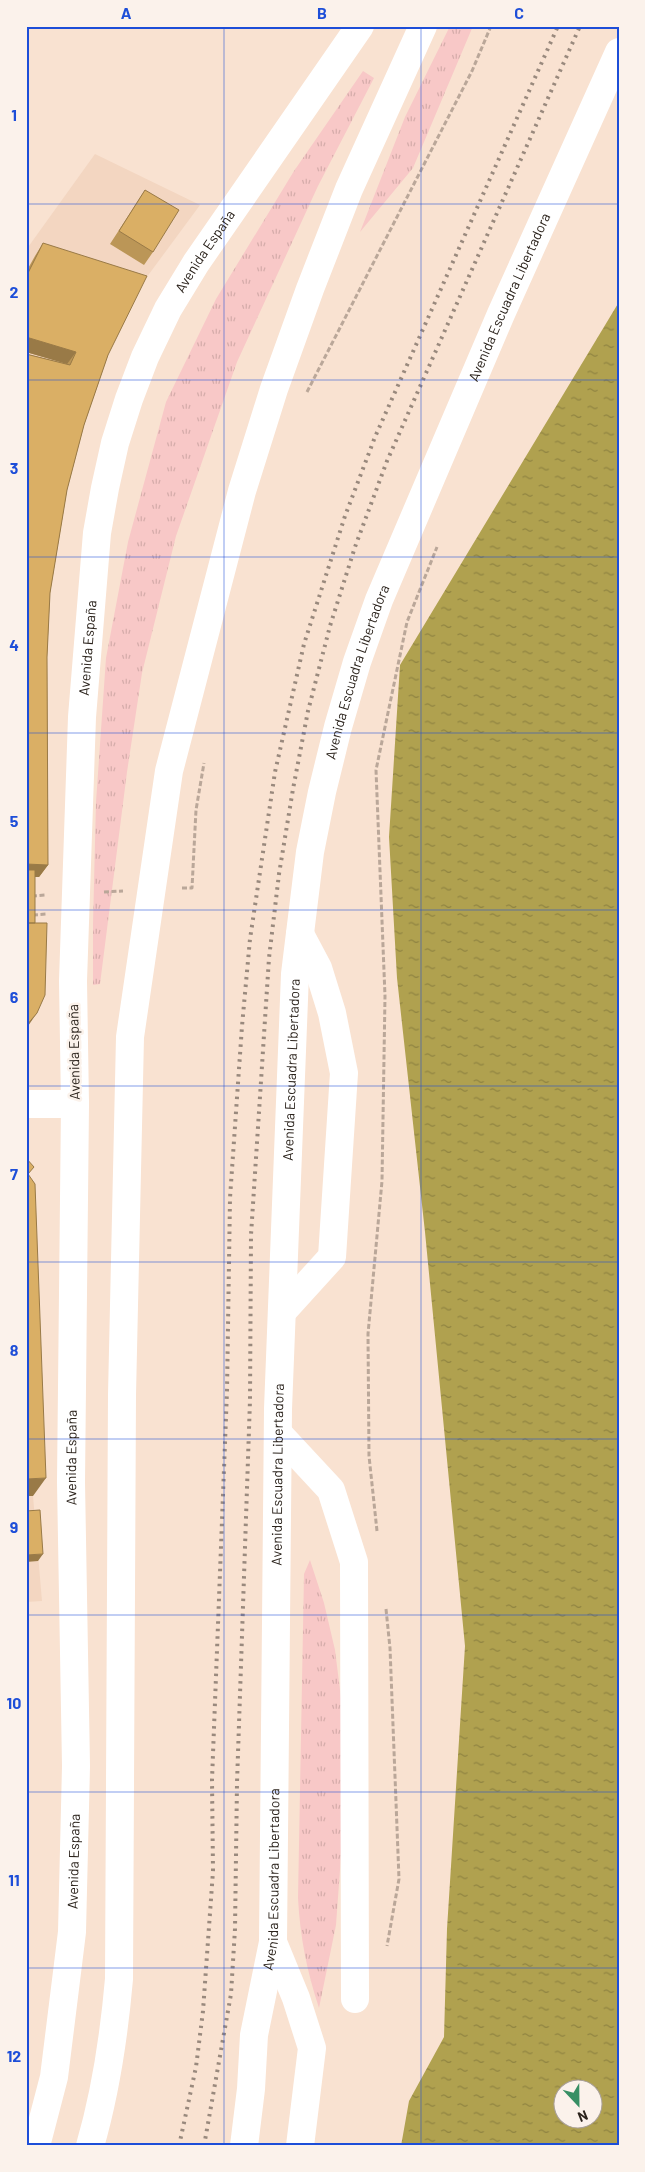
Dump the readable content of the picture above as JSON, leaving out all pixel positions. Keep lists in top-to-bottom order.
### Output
{
  "streets": {
    "main road": ["Avenida España", "Avenida Escuadra Libertadora"]
  },
  "north": "bottom",
  "grid": {
    "columns": ["A", "B", "C"],
    "rows": [
      "1",
      "2",
      "3",
      "4",
      "5",
      "6",
      "7",
      "8",
      "9",
      "10",
      "11",
      "12"
    ]
  }
}
